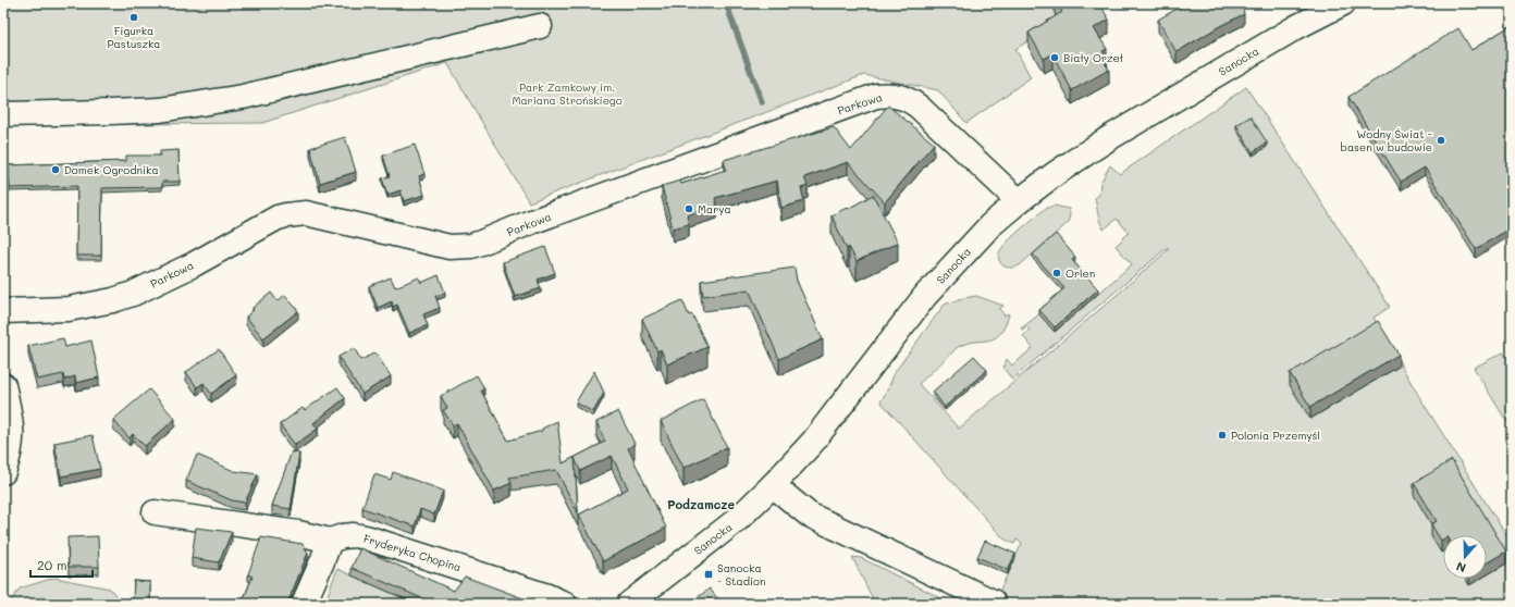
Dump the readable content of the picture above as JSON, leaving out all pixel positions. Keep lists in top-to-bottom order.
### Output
{
  "streets": {
    "street": ["Sanocka", "Parkowa", "Fryderyka Chopina"]
  },
  "crossings": [
    ["Sanocka", "Parkowa"]
  ],
  "districts": ["Podzamcze"],
  "parks": ["Park Zamkowy im. Mariana Strońskiego"],
  "places": {
    "other": [
      "Figurka Pastuszka",
      "Biały Orzeł",
      "Wodny Świat - basen w budowie",
      "Domek Ogrodnika",
      "Marya",
      "Orlen",
      "Polonia Przemyśl"
    ],
    "transit": ["Sanocka - Stadion"]
  },
  "scale_bar": "20 m",
  "north": "bottom"
}
